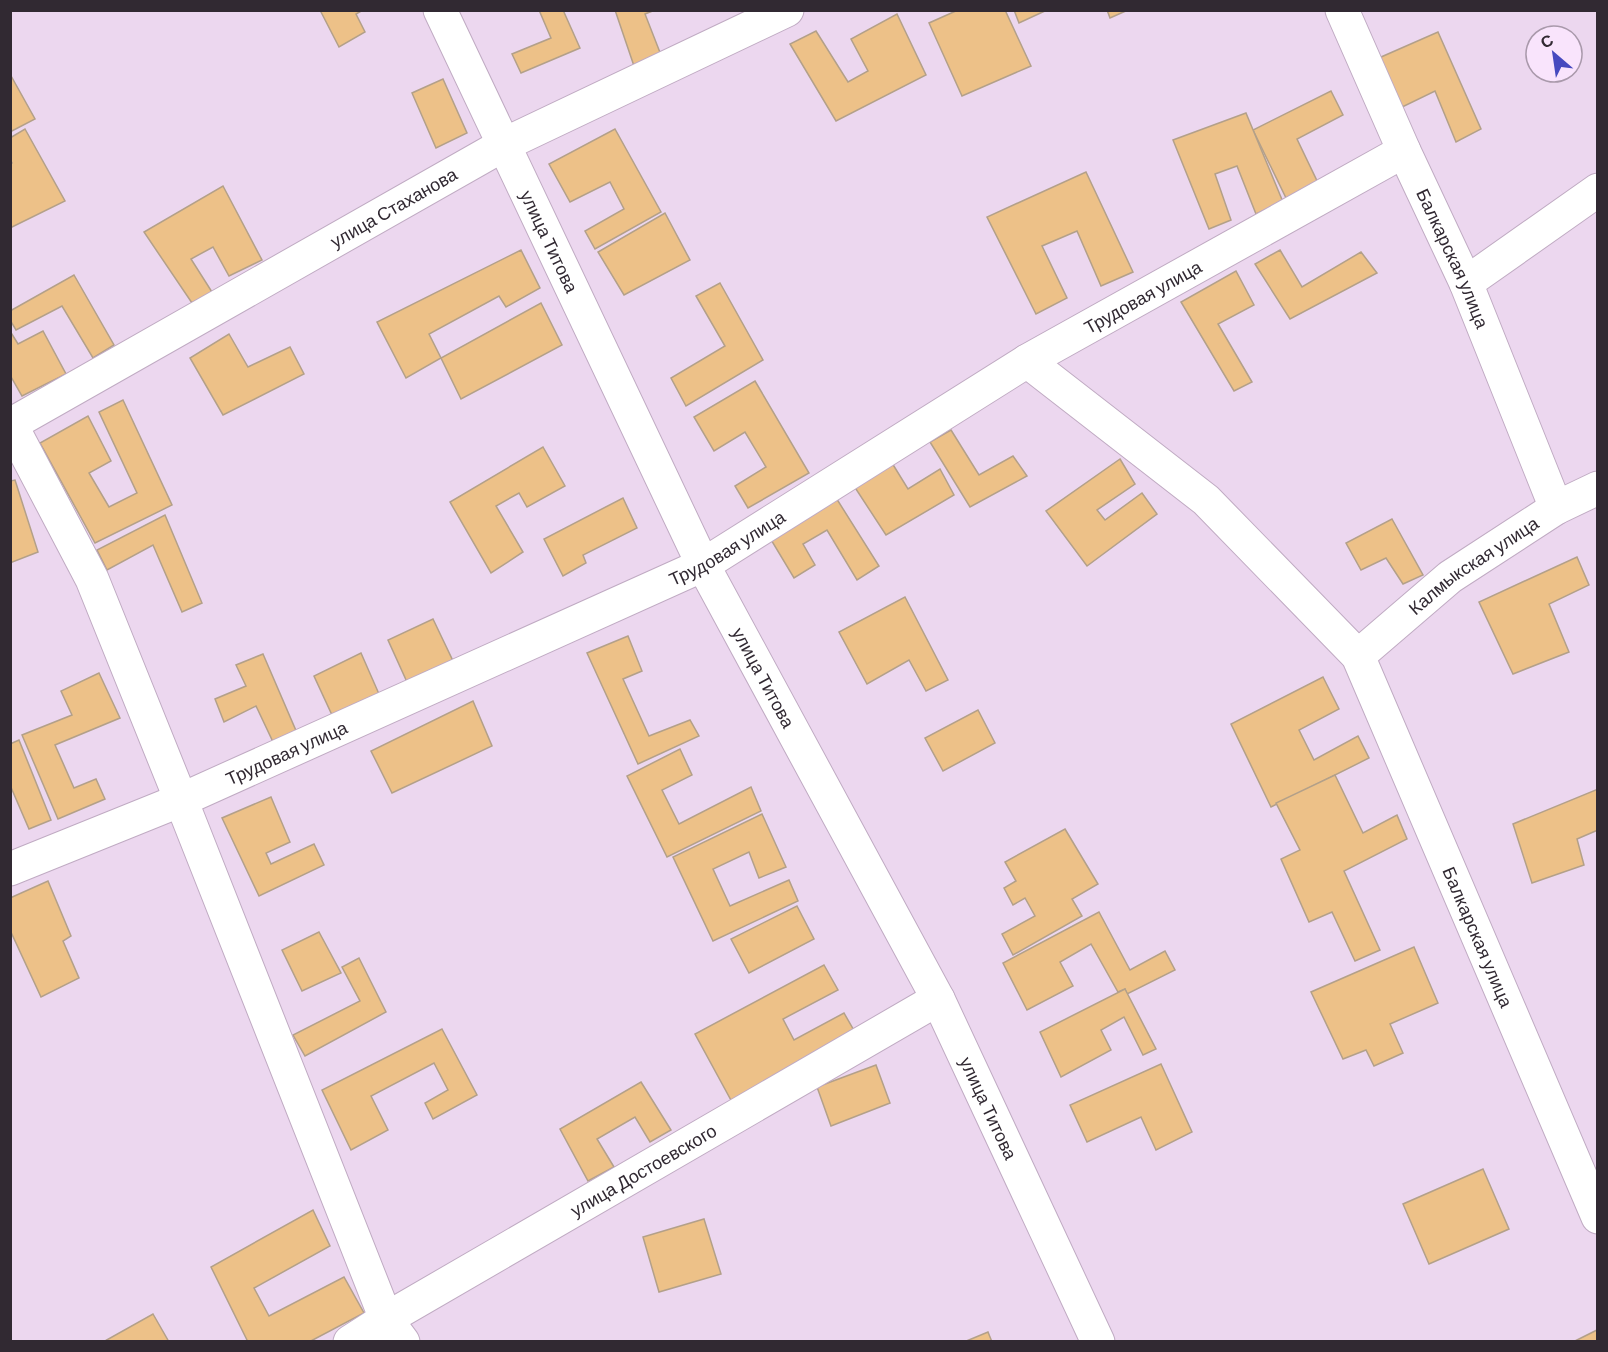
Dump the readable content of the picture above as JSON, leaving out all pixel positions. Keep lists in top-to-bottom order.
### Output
{
  "streets": {
    "street": [
      "улица Стаханова",
      "улица Титова",
      "Балкарская улица",
      "Трудовая улица",
      "Калмыкская улица",
      "улица Достоевского"
    ]
  },
  "crossings": [
    ["улица Стаханова", "улица Титова"],
    ["улица Титова", "Трудовая улица"],
    ["улица Титова", "улица Достоевского"],
    ["Балкарская улица", "Трудовая улица"],
    ["Балкарская улица", "Калмыкская улица"]
  ],
  "north": "top left"
}
